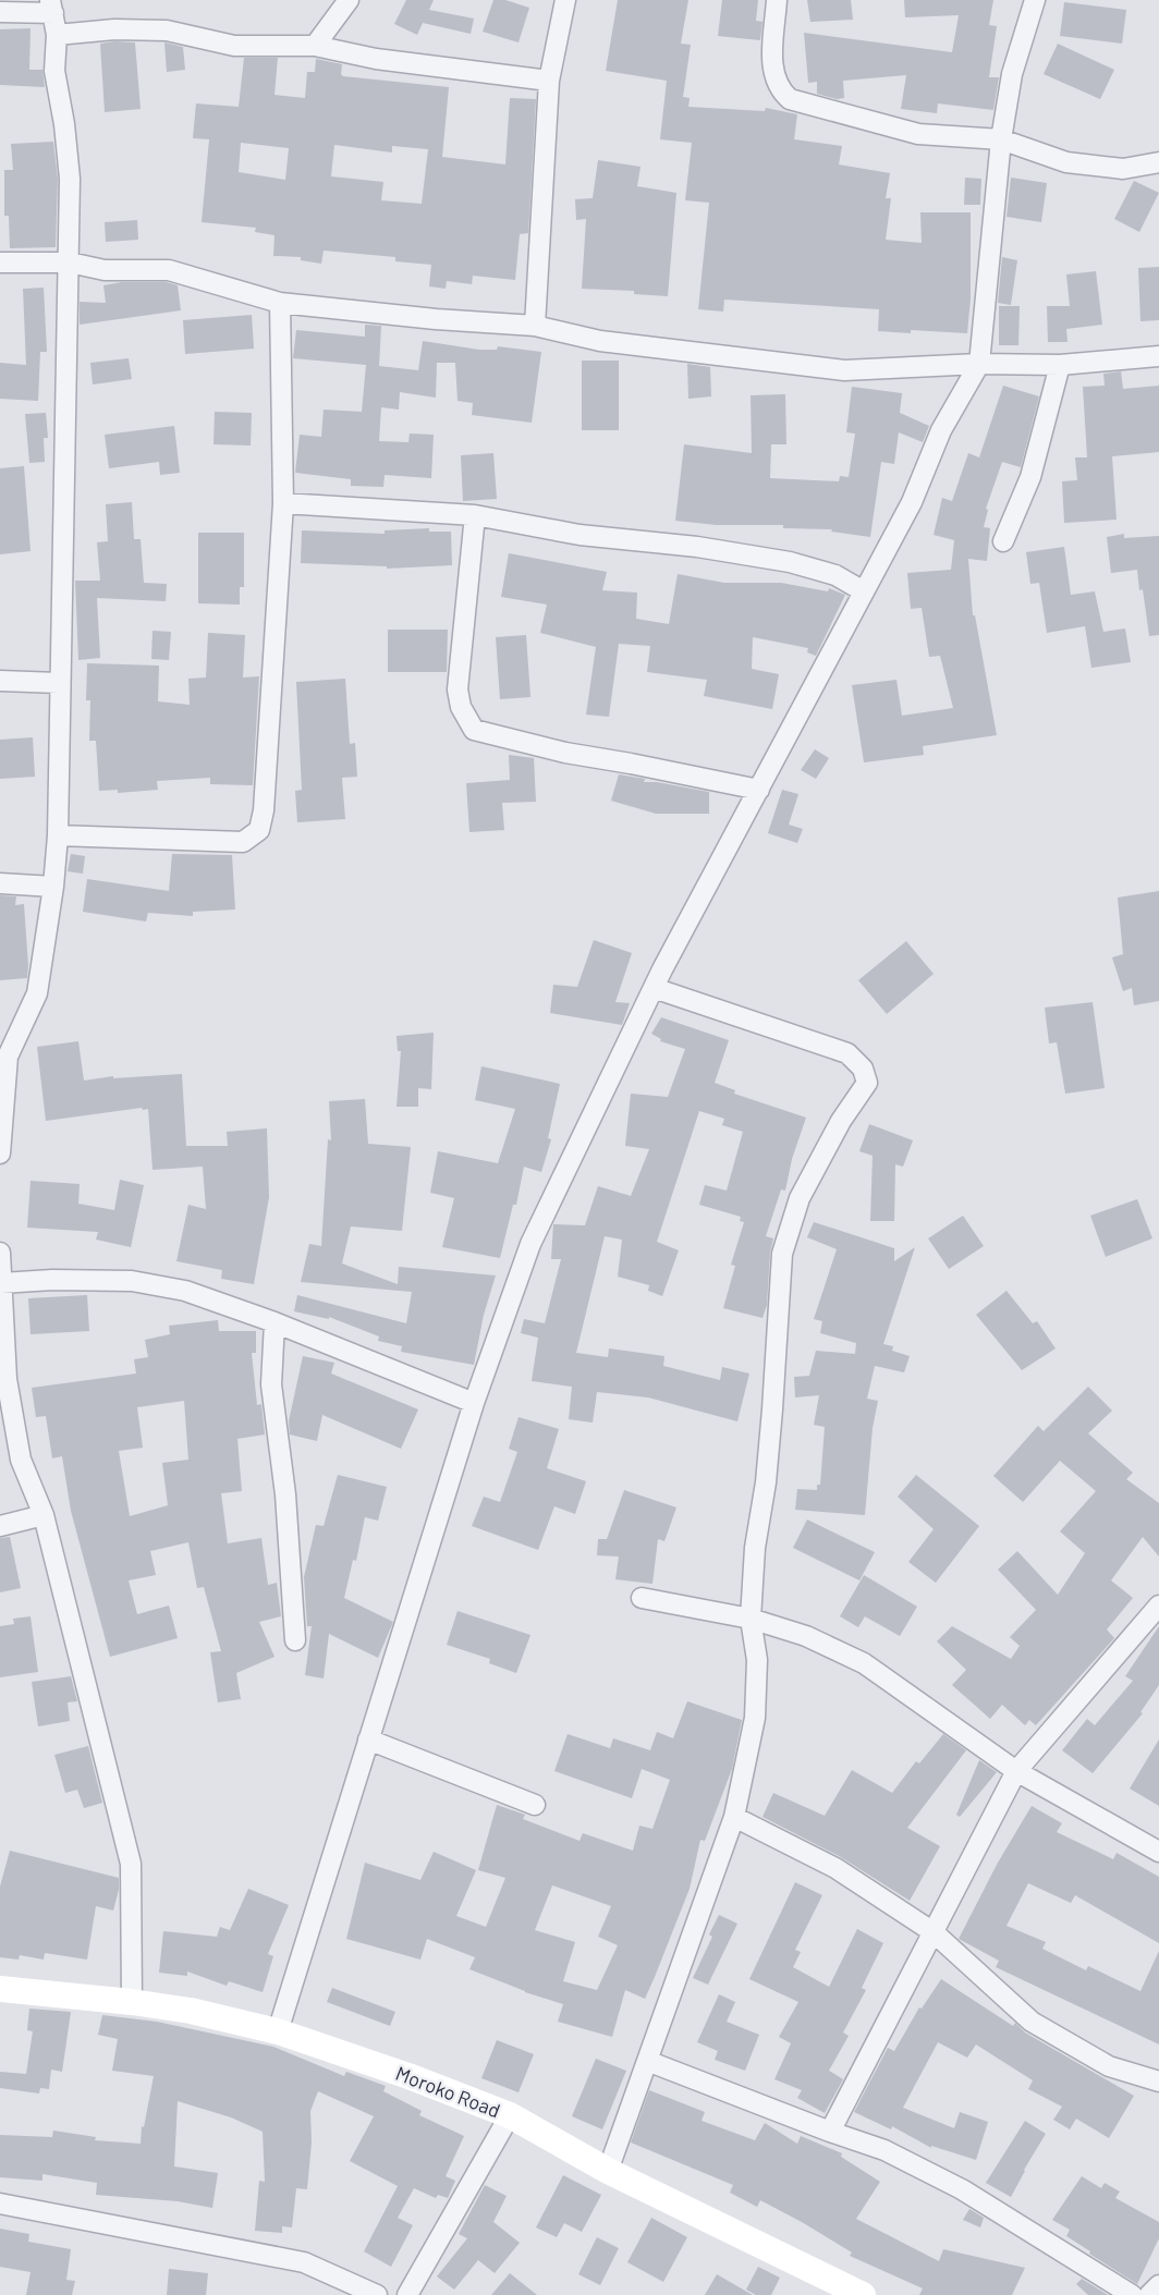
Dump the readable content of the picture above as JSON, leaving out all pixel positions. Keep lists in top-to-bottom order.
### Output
{
  "streets": {
    "street": ["Moroko Road"]
  }
}
